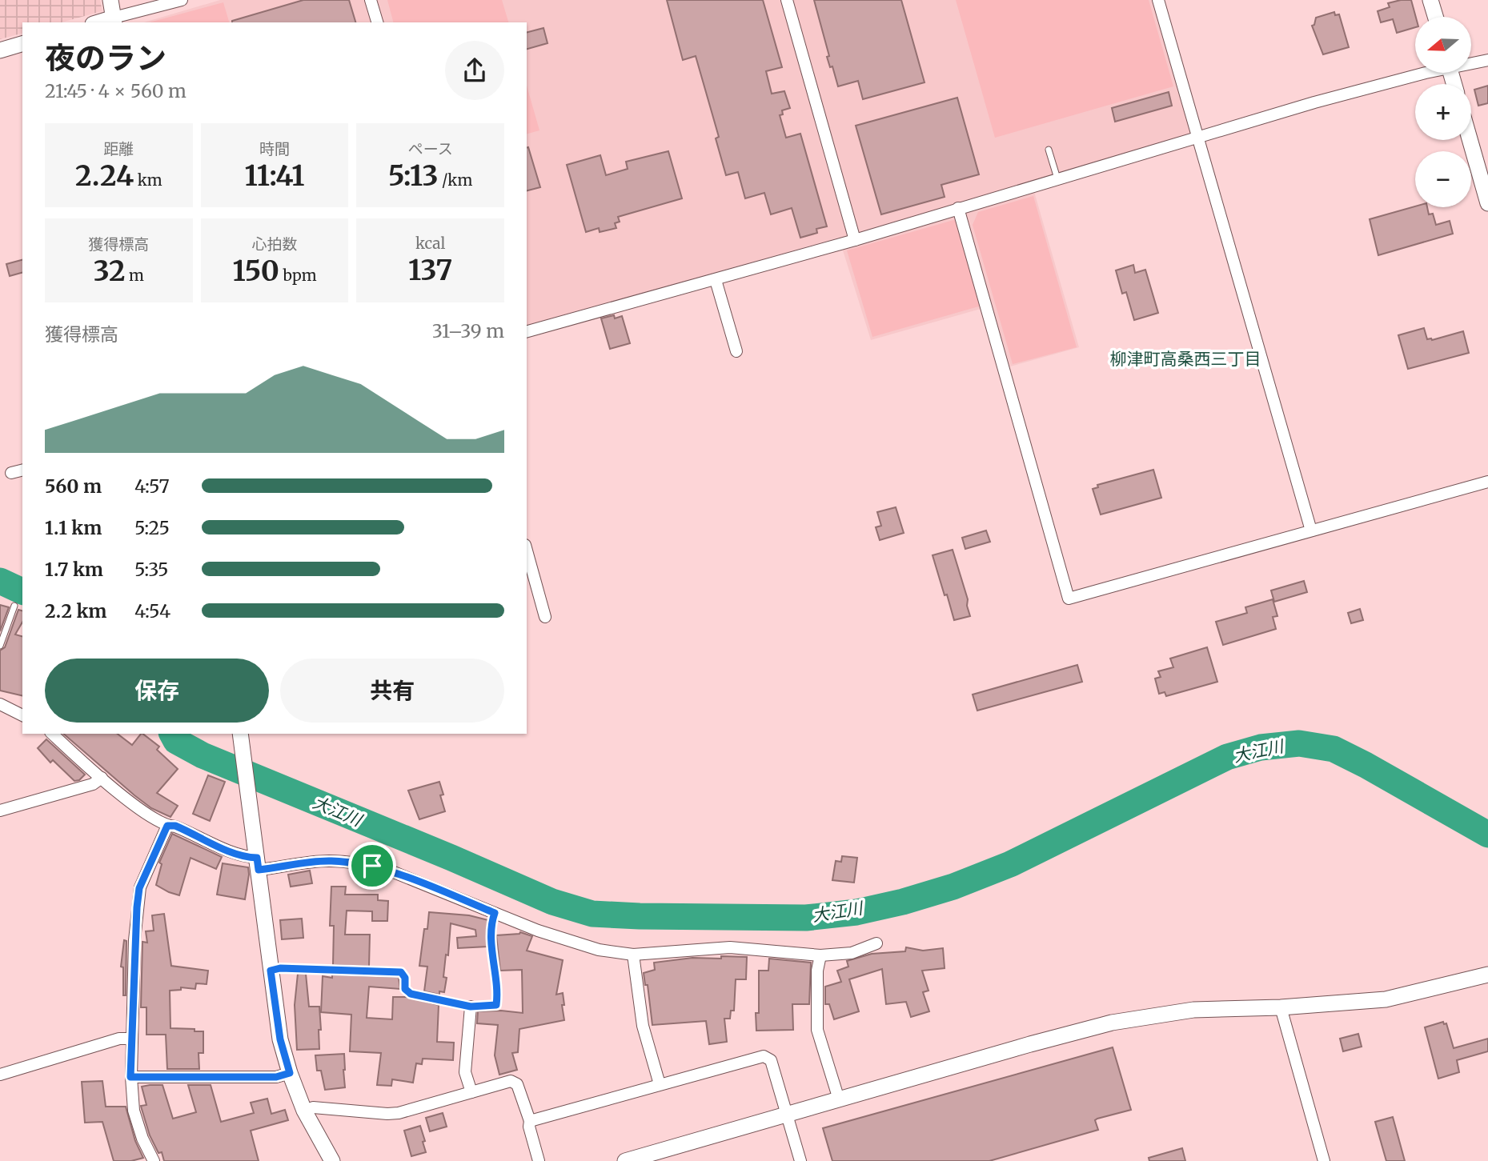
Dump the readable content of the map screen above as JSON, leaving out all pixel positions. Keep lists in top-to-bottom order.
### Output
{
  "districts": ["柳津町高桑西三丁目"],
  "water": ["大江川"],
  "north": "left",
  "page": {
    "map_buttons": ["+", "−"],
    "heading": ["夜のラン", "21:45 · 4 × 560 m"],
    "stats": [
      ["距離", "2.24 km"],
      ["時間", "11:41"],
      ["ペース", "5:13 /km"],
      ["獲得標高", "32 m"],
      ["心拍数", "150 bpm"],
      ["kcal", "137"]
    ],
    "chart": ["獲得標高", "31–39 m"],
    "list": [
      {
        "name": "560 m",
        "note": "4:57"
      },
      {
        "name": "1.1 km",
        "note": "5:25"
      },
      {
        "name": "1.7 km",
        "note": "5:35"
      },
      {
        "name": "2.2 km",
        "note": "4:54"
      }
    ],
    "buttons": ["保存", "共有"]
  }
}
